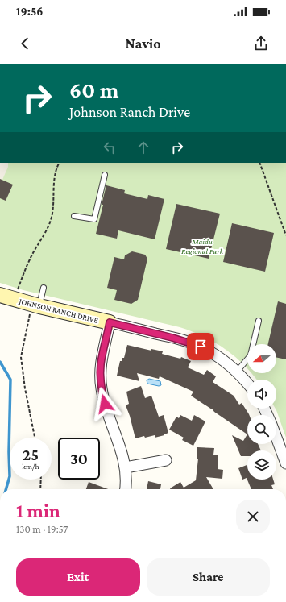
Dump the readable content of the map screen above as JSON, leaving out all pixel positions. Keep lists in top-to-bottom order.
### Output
{
  "streets": {
    "street": ["JOHNSON RANCH DRIVE"]
  },
  "parks": ["Maidu Regional Park"],
  "north": "left",
  "page": {
    "status": "19:56",
    "header": "Navio",
    "turn": ["60 m", "Johnson Ranch Drive"],
    "speed": "25 km/h",
    "limit": "30",
    "heading": ["1 min", "130 m · 19:57"],
    "buttons": ["Exit", "Share"]
  }
}
